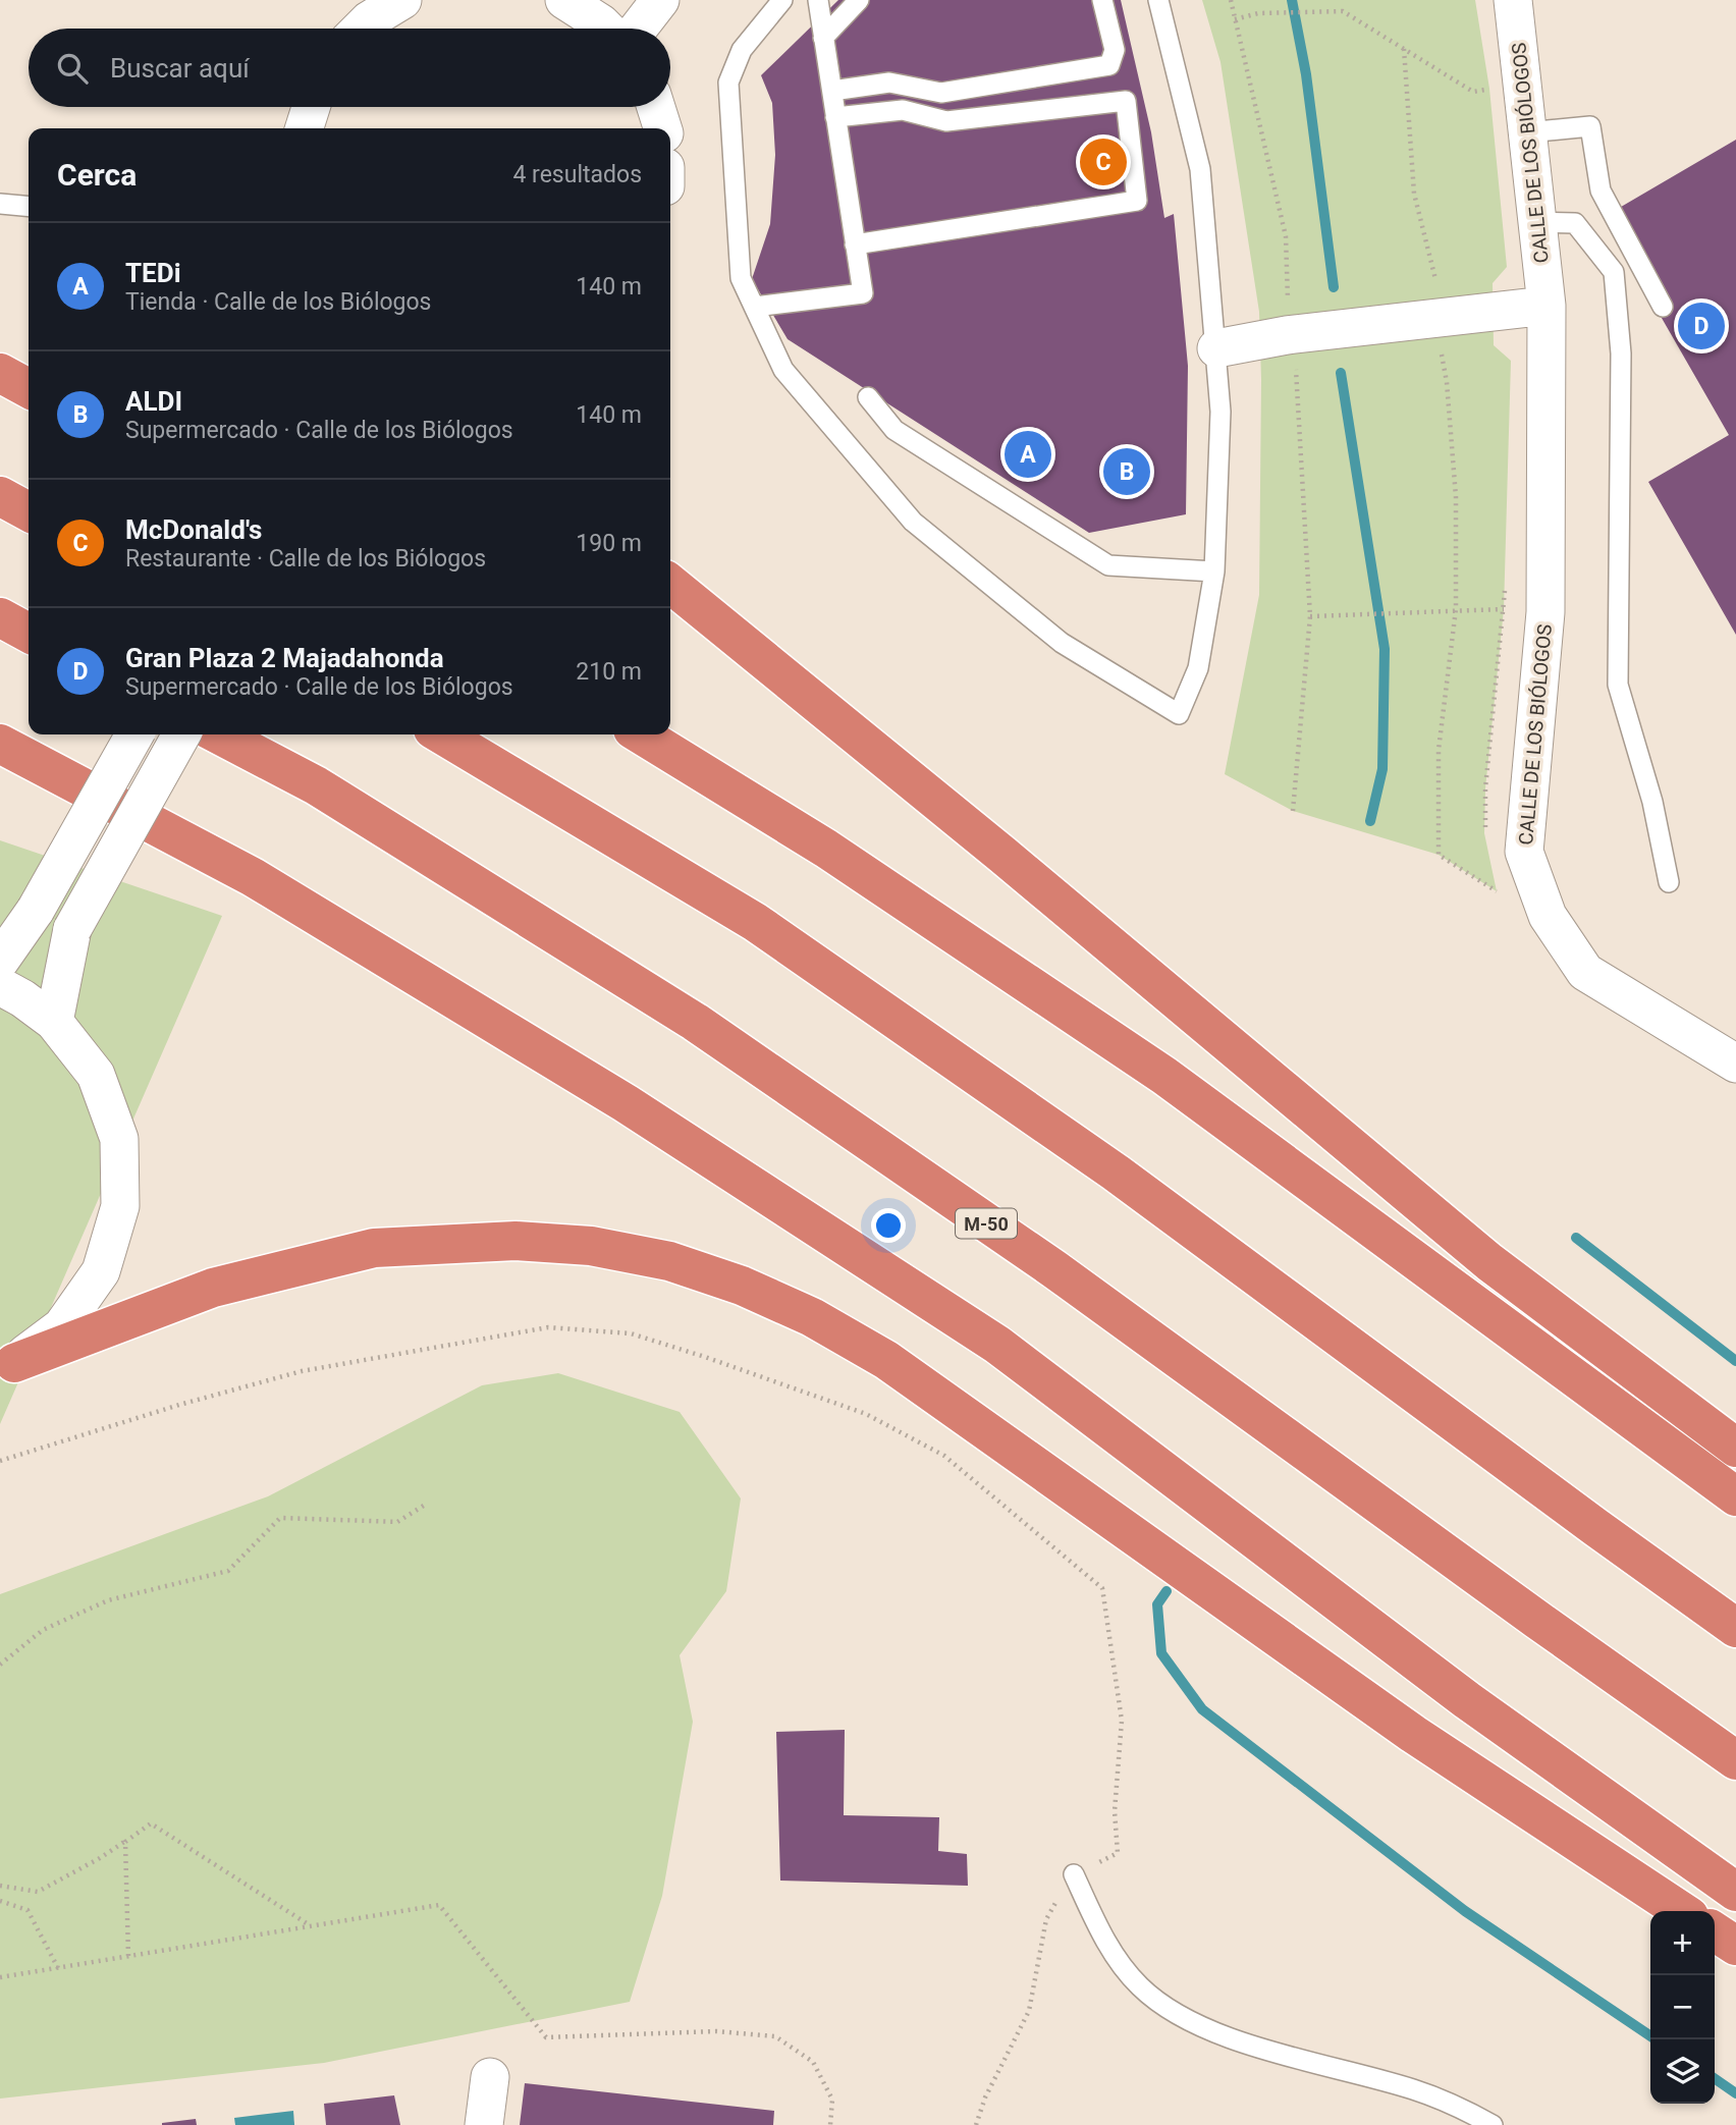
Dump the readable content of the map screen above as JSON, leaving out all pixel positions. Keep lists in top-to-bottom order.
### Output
{
  "streets": {
    "highway": ["M-50"],
    "street": ["CALLE DE LOS BIÓLOGOS"]
  },
  "page": {
    "search": "Buscar aquí",
    "heading": ["Cerca", "4 resultados"],
    "pins": [
      "C",
      "D",
      "A",
      "B"
    ],
    "list": [
      {
        "mark": "A",
        "name": "TEDi",
        "note": "Tienda · Calle de los Biólogos",
        "value": "140 m"
      },
      {
        "mark": "B",
        "name": "ALDI",
        "note": "Supermercado · Calle de los Biólogos",
        "value": "140 m"
      },
      {
        "mark": "C",
        "name": "McDonald's",
        "note": "Restaurante · Calle de los Biólogos",
        "value": "190 m"
      },
      {
        "mark": "D",
        "name": "Gran Plaza 2 Majadahonda",
        "note": "Supermercado · Calle de los Biólogos",
        "value": "210 m"
      }
    ],
    "map_buttons": ["+", "−"]
  }
}
